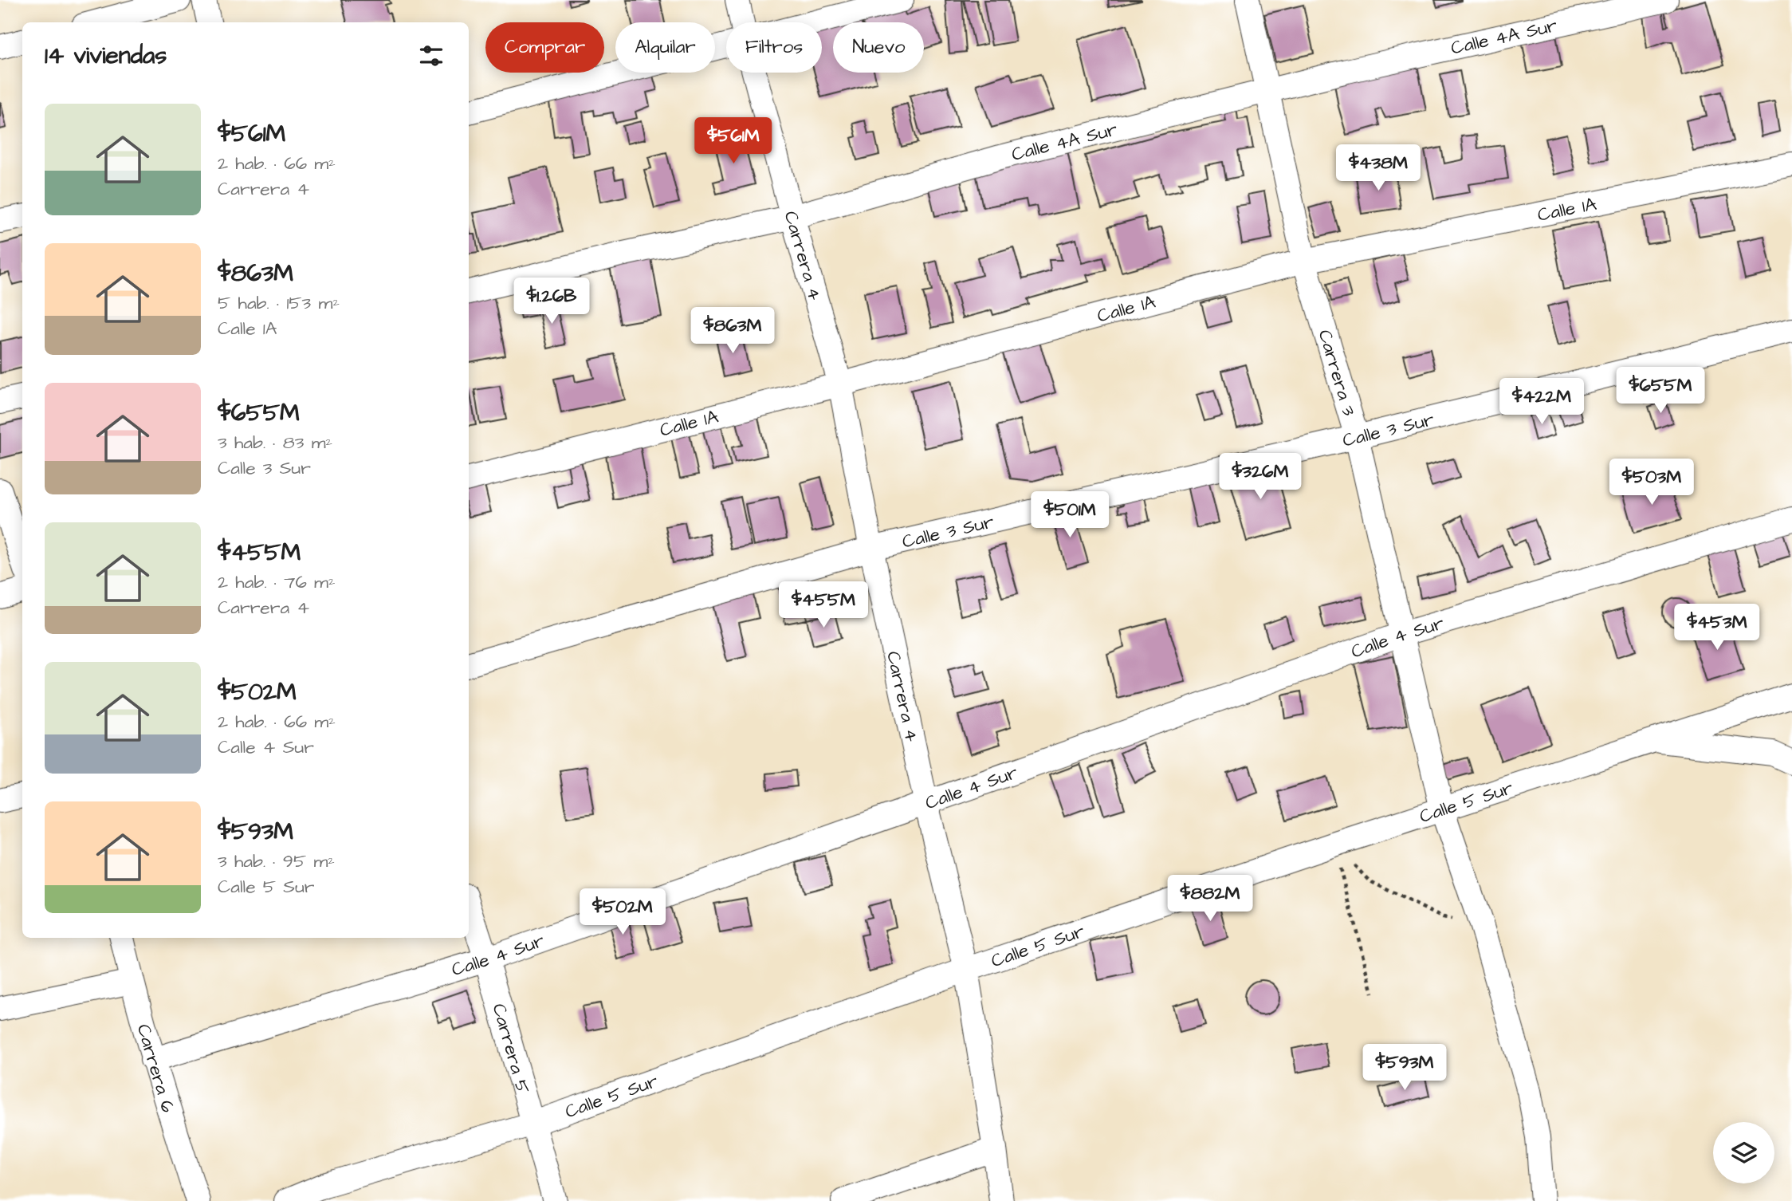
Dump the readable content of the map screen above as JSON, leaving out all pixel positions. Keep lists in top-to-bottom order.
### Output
{
  "streets": {
    "street": [
      "Calle 4A Sur",
      "Calle 1A",
      "Carrera 4",
      "Carrera 3",
      "Calle 3 Sur",
      "Calle 4 Sur",
      "Calle 5 Sur",
      "Carrera 5",
      "Carrera 6"
    ]
  },
  "crossings": [
    ["Calle 4A Sur", "Carrera 4"],
    ["Calle 4A Sur", "Carrera 3"],
    ["Calle 1A", "Carrera 4"],
    ["Calle 1A", "Carrera 3"],
    ["Carrera 4", "Calle 3 Sur"],
    ["Carrera 4", "Calle 4 Sur"],
    ["Carrera 4", "Calle 5 Sur"],
    ["Carrera 3", "Calle 3 Sur"],
    ["Carrera 3", "Calle 4 Sur"],
    ["Carrera 3", "Calle 5 Sur"],
    ["Calle 4 Sur", "Carrera 5"],
    ["Calle 4 Sur", "Carrera 6"],
    ["Calle 5 Sur", "Carrera 5"]
  ],
  "page": {
    "chip": [
      "Comprar",
      "Alquilar",
      "Filtros",
      "Nuevo"
    ],
    "heading": "14 viviendas",
    "list": [
      {
        "name": "$561M",
        "note": "2 hab. · 66 m² · Carrera 4"
      },
      {
        "name": "$863M",
        "note": "5 hab. · 153 m² · Calle 1A"
      },
      {
        "name": "$655M",
        "note": "3 hab. · 83 m² · Calle 3 Sur"
      },
      {
        "name": "$455M",
        "note": "2 hab. · 76 m² · Carrera 4"
      },
      {
        "name": "$502M",
        "note": "2 hab. · 66 m² · Calle 4 Sur"
      },
      {
        "name": "$593M",
        "note": "3 hab. · 95 m² · Calle 5 Sur"
      }
    ],
    "price": [
      "$561M",
      "$438M",
      "$1.26B",
      "$863M",
      "$655M",
      "$422M",
      "$326M",
      "$503M",
      "$501M",
      "$455M",
      "$453M",
      "$882M",
      "$502M",
      "$593M"
    ]
  }
}
